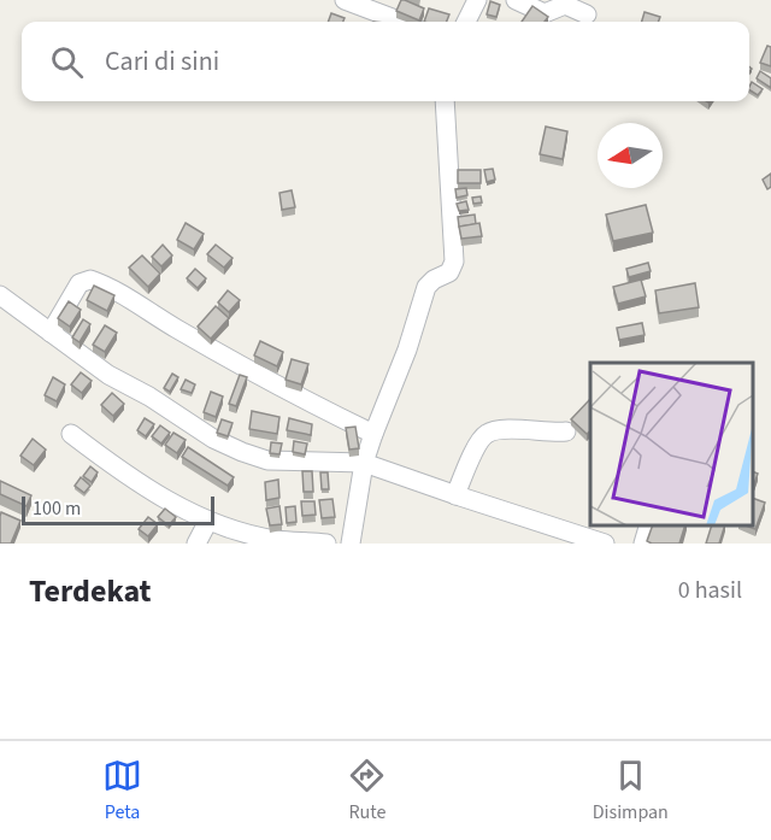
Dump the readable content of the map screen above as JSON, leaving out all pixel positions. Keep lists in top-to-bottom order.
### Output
{
  "scale_bar": "100 m",
  "north": "left",
  "page": {
    "search": "Cari di sini",
    "scale": "100 m",
    "heading": ["Terdekat", "0 hasil"],
    "nav": ["Peta", "Rute", "Disimpan"]
  }
}
